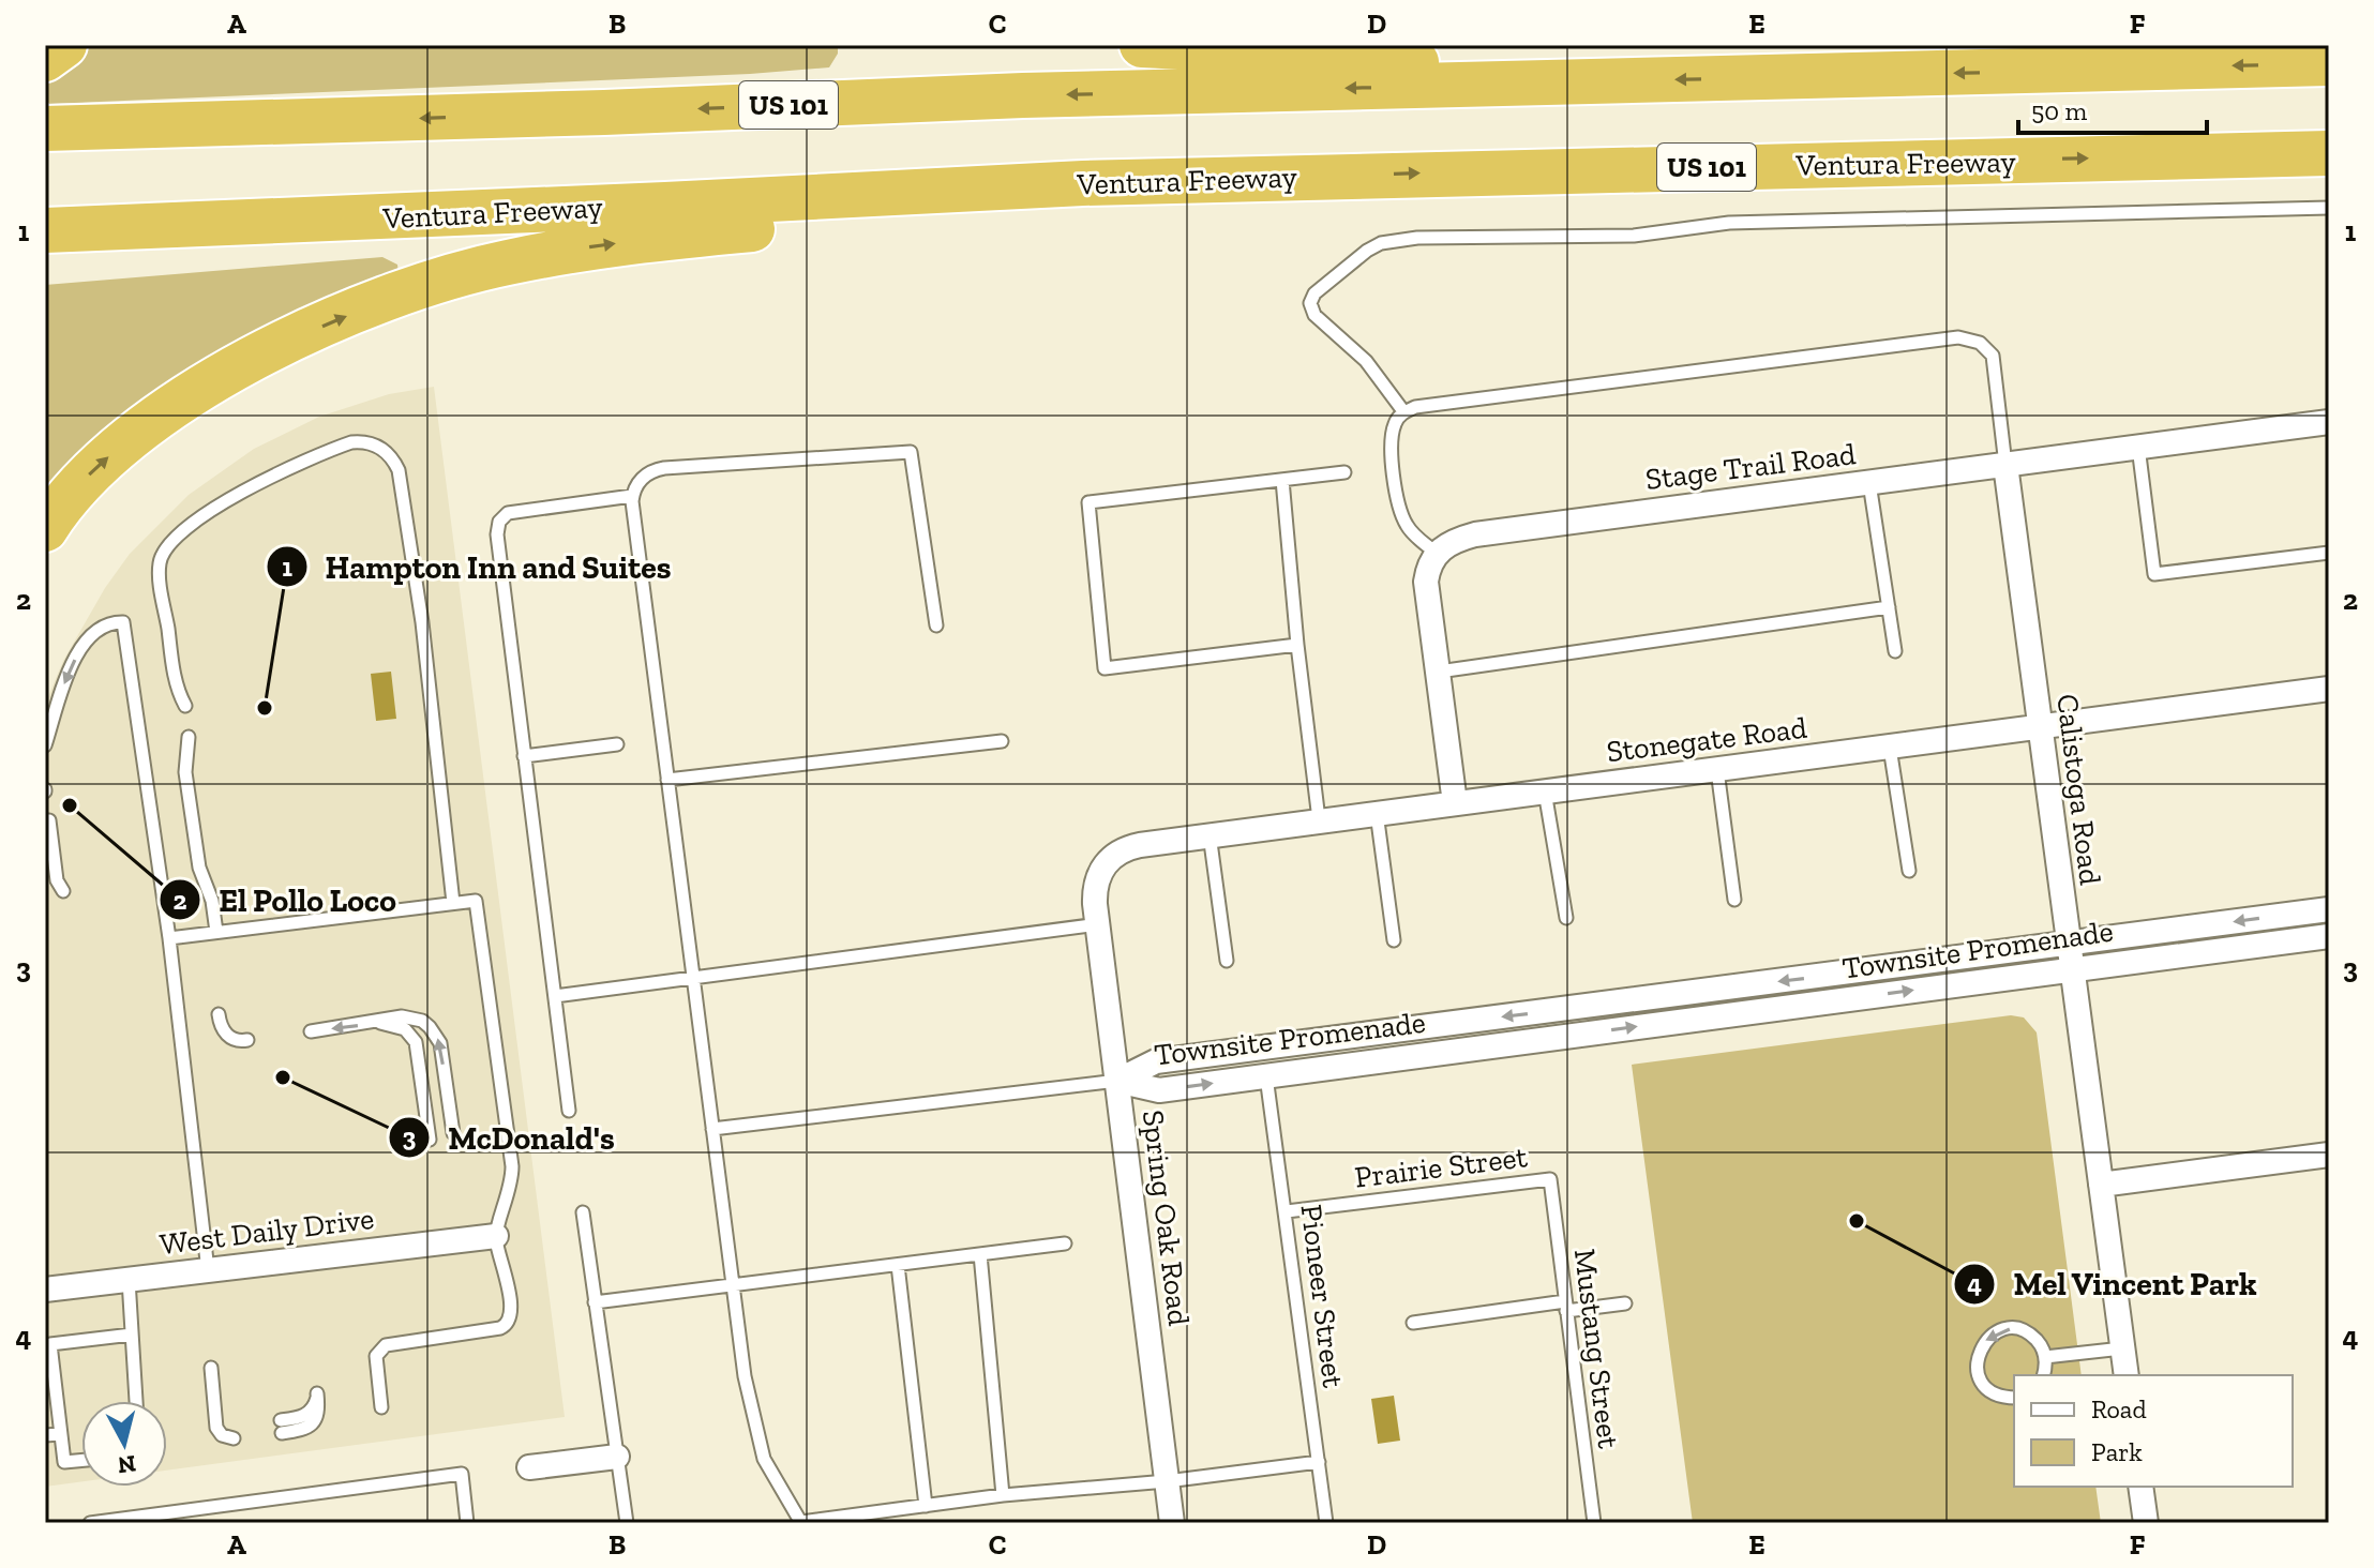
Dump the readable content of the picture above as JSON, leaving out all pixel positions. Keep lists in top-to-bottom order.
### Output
{
  "streets": {
    "highway": ["US 101", "Ventura Freeway"],
    "street": [
      "Stage Trail Road",
      "Stonegate Road",
      "Calistoga Road",
      "Townsite Promenade",
      "Spring Oak Road",
      "West Daily Drive"
    ],
    "lane": ["Prairie Street", "Pioneer Street", "Mustang Street"]
  },
  "crossings": [
    ["Stage Trail Road", "Calistoga Road"],
    ["Stonegate Road", "Calistoga Road"],
    ["Stonegate Road", "Spring Oak Road"],
    ["Calistoga Road", "Townsite Promenade"],
    ["Townsite Promenade", "Spring Oak Road"],
    ["Townsite Promenade", "Pioneer Street"],
    ["Prairie Street", "Pioneer Street"],
    ["Prairie Street", "Mustang Street"]
  ],
  "places": [
    "Hampton Inn and Suites",
    "El Pollo Loco",
    "McDonald's",
    "Mel Vincent Park"
  ],
  "legend": ["Road", "Park"],
  "scale_bar": "50 m",
  "north": "bottom",
  "grid": {
    "columns": [
      "A",
      "B",
      "C",
      "D",
      "E",
      "F"
    ],
    "rows": [
      "1",
      "2",
      "3",
      "4"
    ]
  }
}
